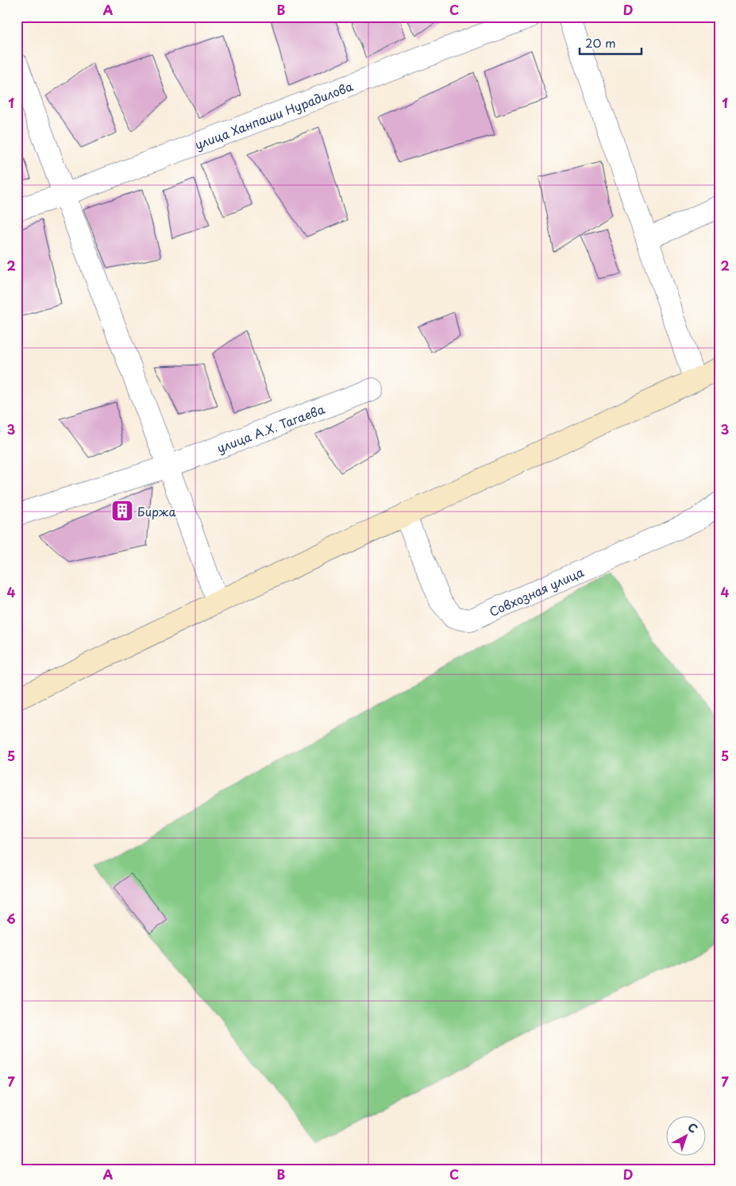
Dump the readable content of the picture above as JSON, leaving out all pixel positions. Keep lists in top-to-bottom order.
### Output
{
  "streets": {
    "street": ["улица Ханпаши Нурадилова", "улица А.Х. Тагаева", "Совхозная улица"]
  },
  "places": {
    "building": ["Биржа"]
  },
  "scale_bar": "20 m",
  "north": "top right",
  "grid": {
    "columns": [
      "A",
      "B",
      "C",
      "D"
    ],
    "rows": [
      "1",
      "2",
      "3",
      "4",
      "5",
      "6",
      "7"
    ]
  }
}
